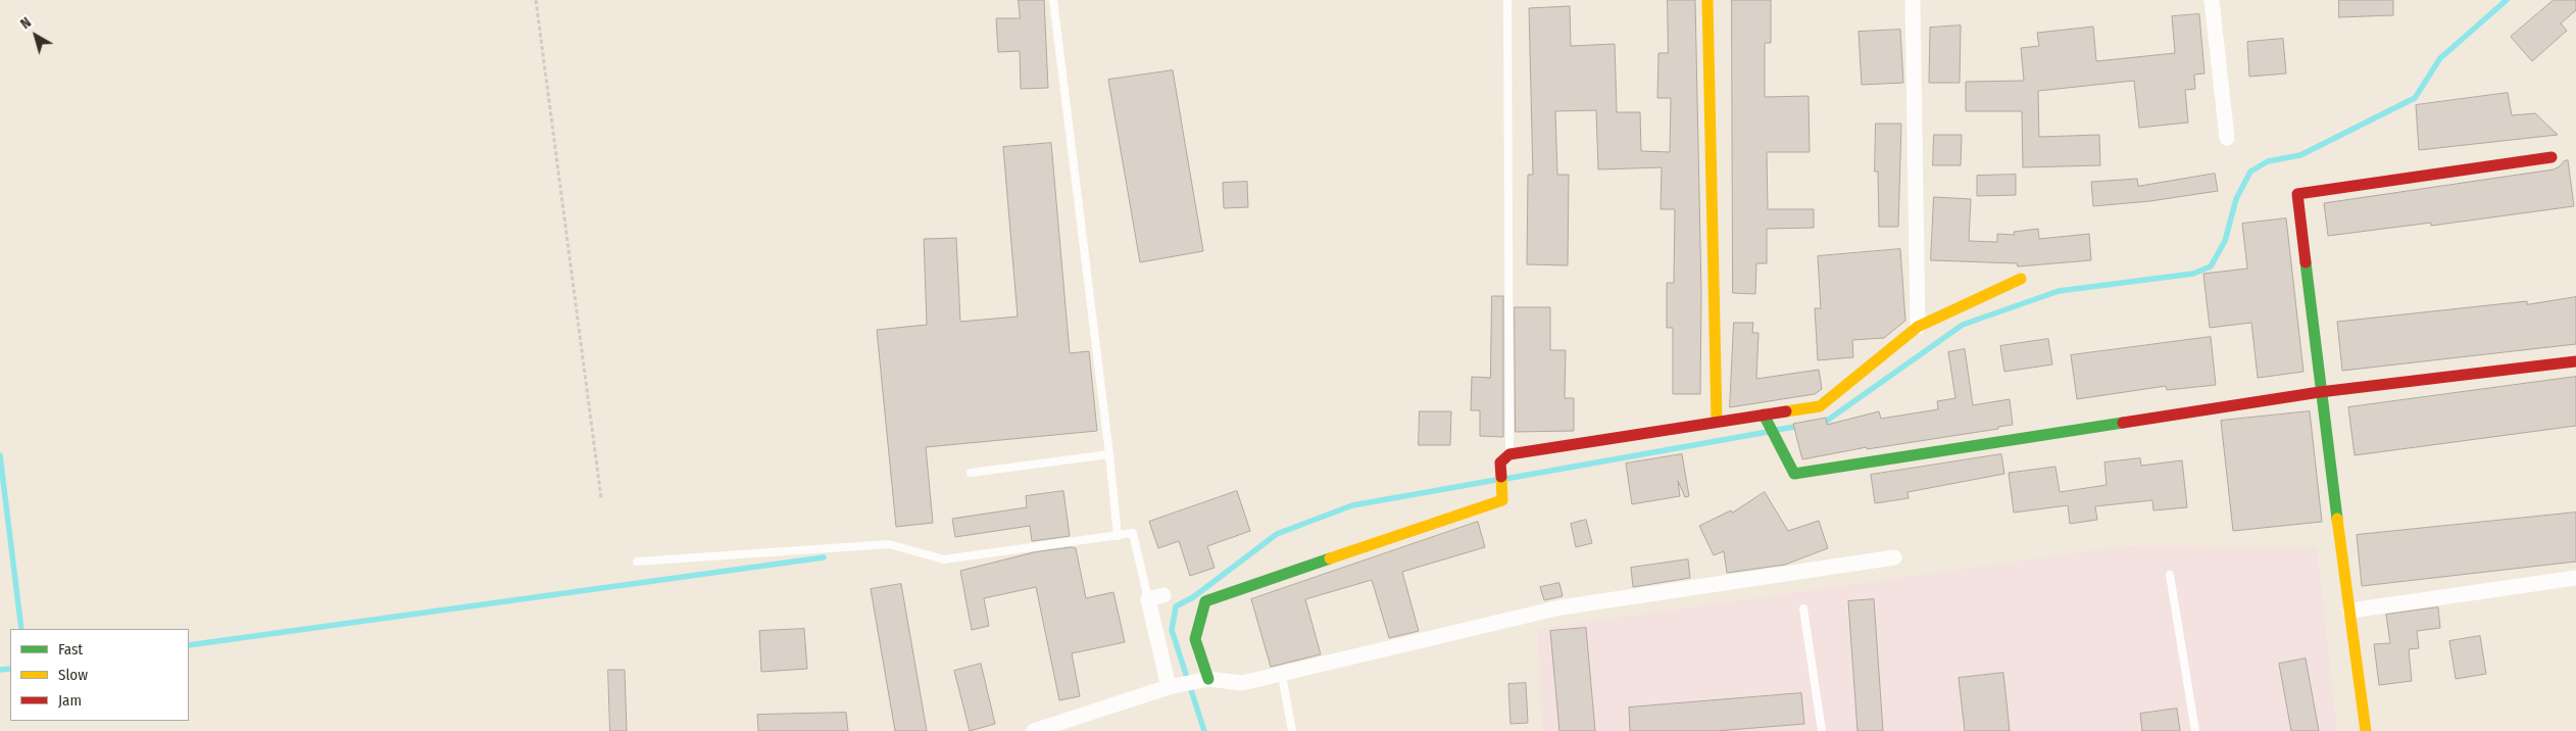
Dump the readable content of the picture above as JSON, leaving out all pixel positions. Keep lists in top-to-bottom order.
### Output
{
  "legend": ["Fast", "Slow", "Jam"],
  "north": "top left"
}
